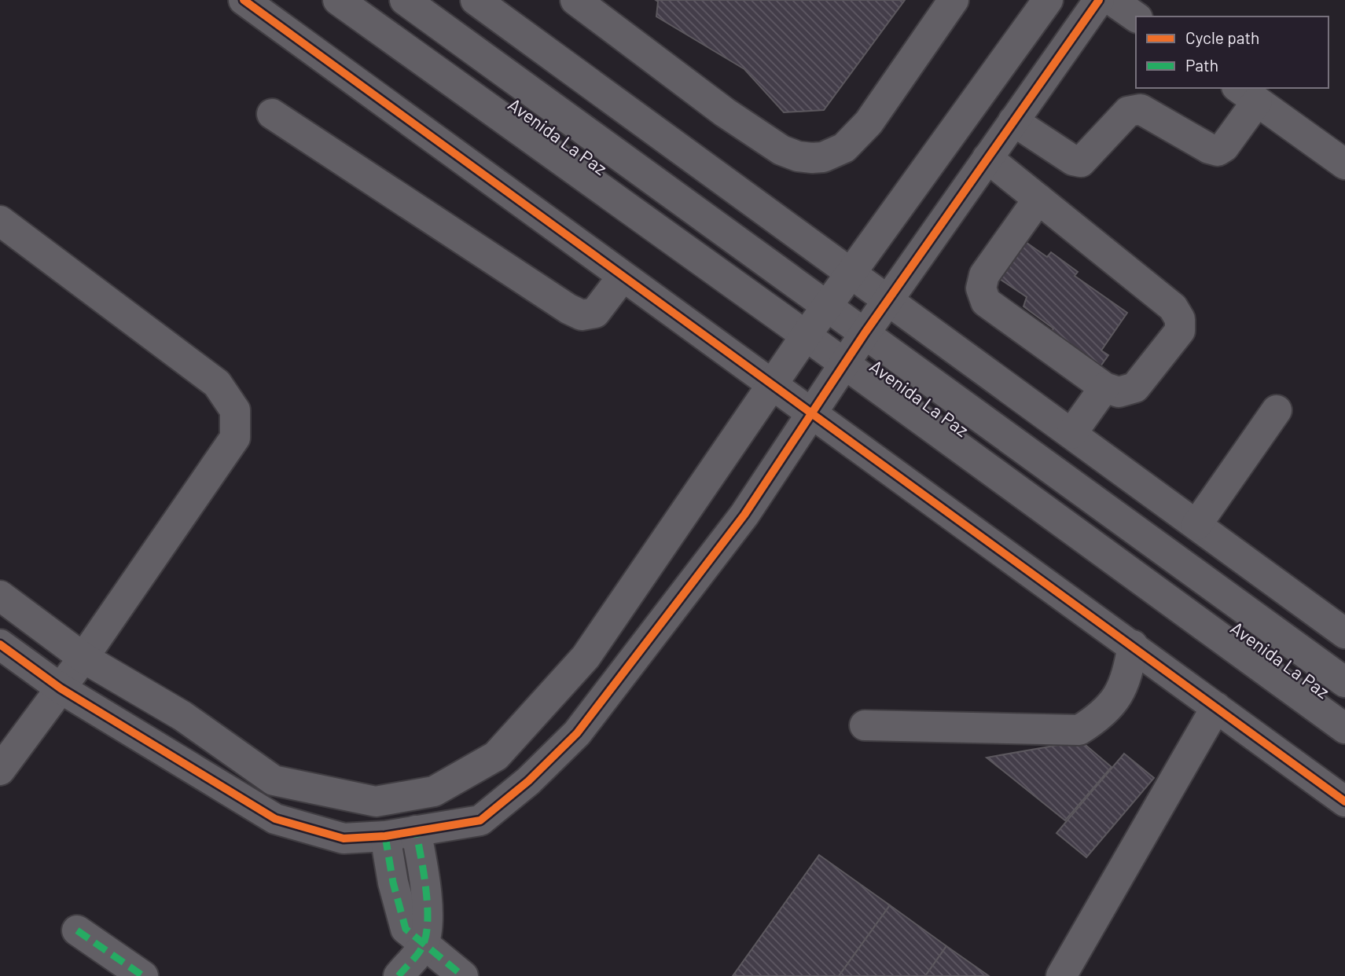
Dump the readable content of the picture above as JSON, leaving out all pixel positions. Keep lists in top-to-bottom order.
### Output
{
  "streets": {
    "street": ["Avenida La Paz"]
  },
  "legend": ["Cycle path", "Path"]
}
